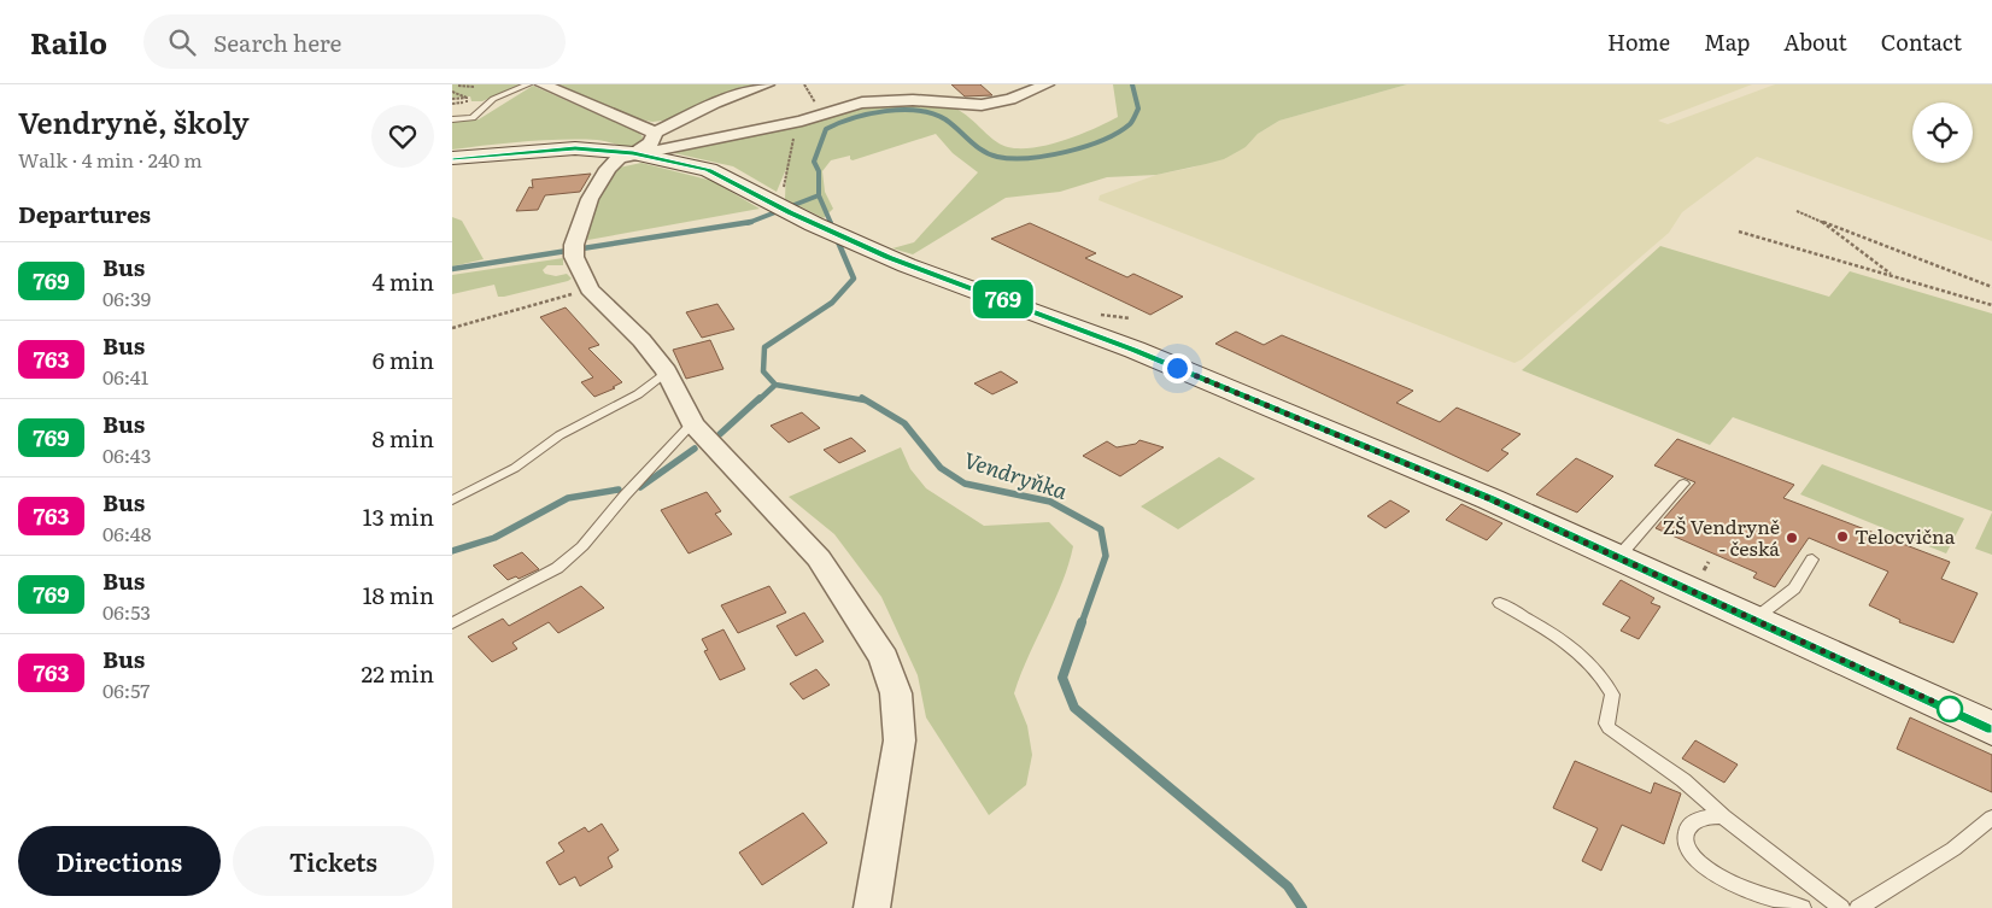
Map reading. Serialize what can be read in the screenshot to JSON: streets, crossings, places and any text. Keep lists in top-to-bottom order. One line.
{"water":["Vendryňka"],"places":["Telocvična","ZŠ Vendryně - česká"],"lines":["bus line 769"],"page":{"header":"Railo","search":"Search here","nav":["Home","Map","About","Contact"],"heading":[["Vendryně, školy","Walk · 4 min · 240 m"],"Departures"],"on_map":"769","list":[{"mark":"769","name":"Bus","note":"06:39","value":"4 min"},{"mark":"763","name":"Bus","note":"06:41","value":"6 min"},{"mark":"769","name":"Bus","note":"06:43","value":"8 min"},{"mark":"763","name":"Bus","note":"06:48","value":"13 min"},{"mark":"769","name":"Bus","note":"06:53","value":"18 min"},{"mark":"763","name":"Bus","note":"06:57","value":"22 min"}],"buttons":["Directions","Tickets"]}}
